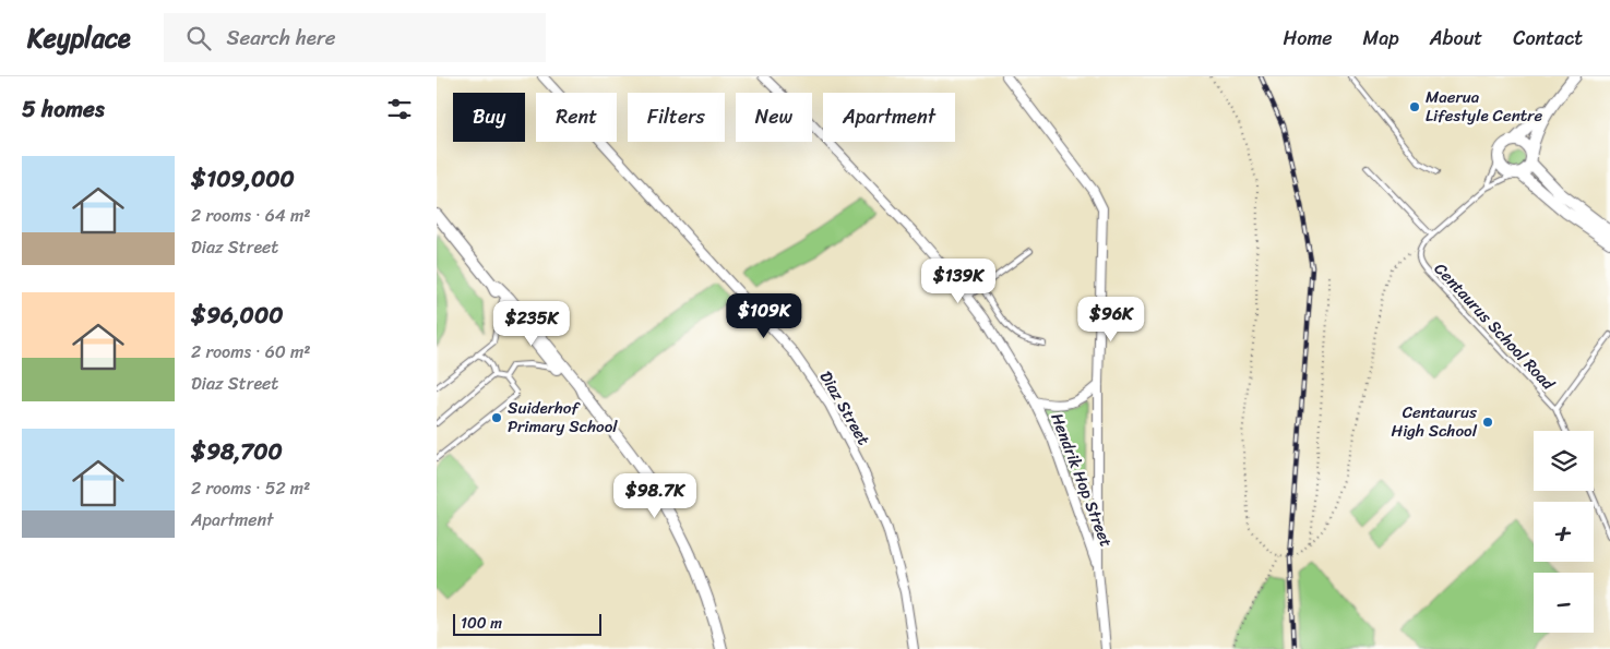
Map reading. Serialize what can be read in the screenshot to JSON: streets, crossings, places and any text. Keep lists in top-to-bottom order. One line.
{"streets":{"street":["Diaz Street","Hendrik Hop Street"],"lane":["Centaurus School Road"]},"places":["Maerua Lifestyle Centre","Suiderhof Primary School","Centaurus High School"],"scale_bar":"100 m","page":{"header":"Keyplace","search":"Search here","nav":["Home","Map","About","Contact"],"heading":"5 homes","chip":["Buy","Rent","Filters","New","Apartment"],"list":[{"name":"$109,000","note":"2 rooms · 64 m² · Diaz Street"},{"name":"$96,000","note":"2 rooms · 60 m² · Diaz Street"},{"name":"$98,700","note":"2 rooms · 52 m² · Apartment"}],"price":["$139K","$109K","$96K","$235K","$98.7K"],"map_buttons":["+","−"],"scale":"100 m"}}
